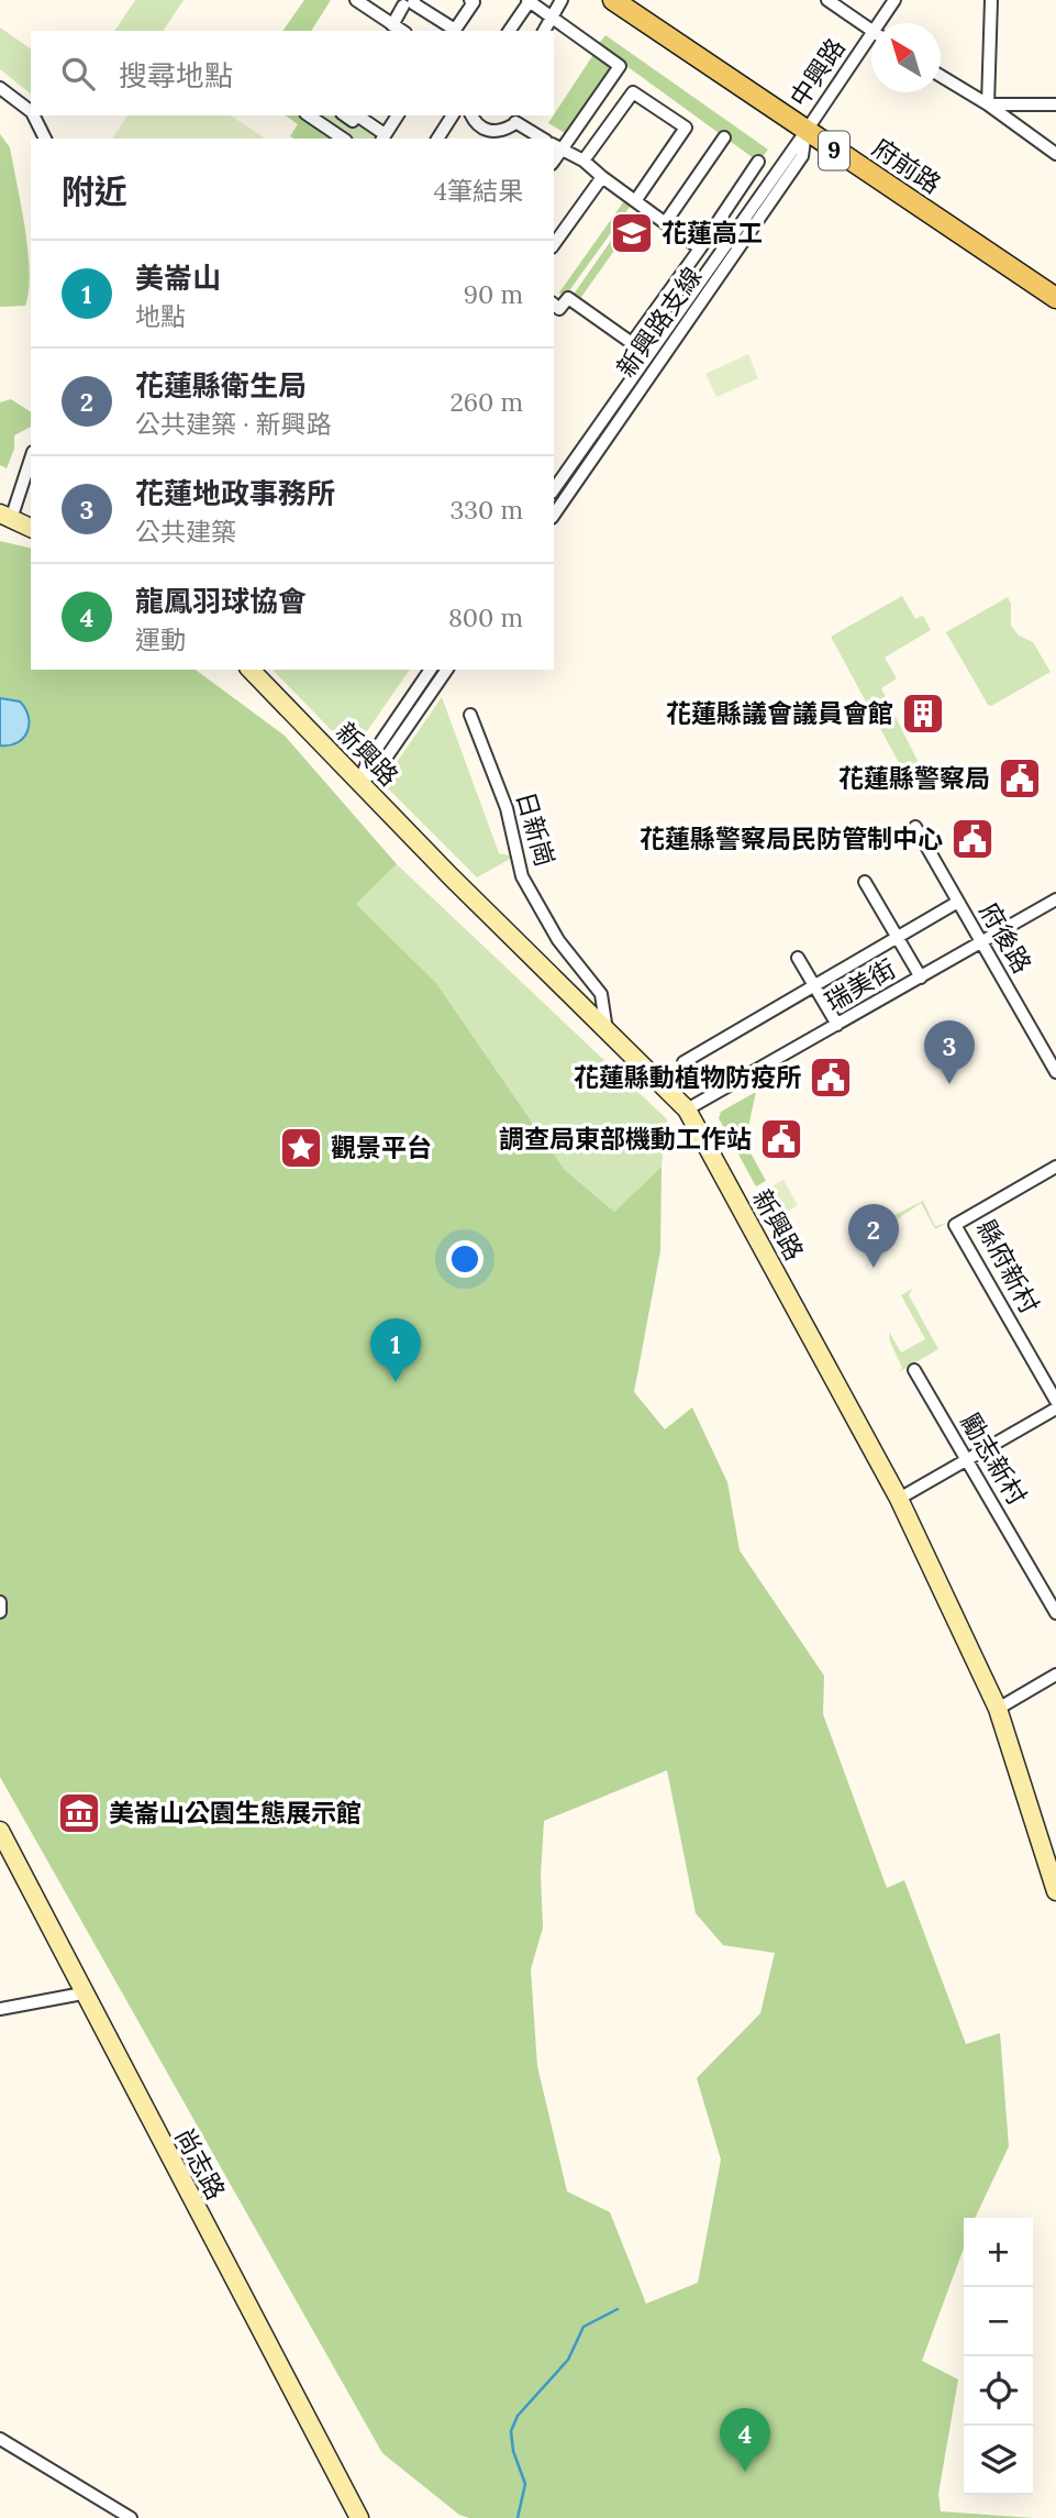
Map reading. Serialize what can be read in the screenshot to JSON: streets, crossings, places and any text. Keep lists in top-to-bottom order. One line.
{"streets":{"main road":["9","府前路"],"street":["中興路","新興路支線","新興路","日新崗","府後路","瑞美街","縣府新村","勵志新村","尚志路"]},"crossings":[["中興路","府前路"],["中興路","新興路支線"],["府前路","新興路支線"],["新興路","日新崗"],["新興路","瑞美街"],["府後路","瑞美街"]],"places":{"school or university":["花蓮高工"],"building":["花蓮縣議會議員會館"],"public building":["花蓮縣警察局","花蓮縣警察局民防管制中心","花蓮縣動植物防疫所","調查局東部機動工作站"],"place":["觀景平台"],"museum":["美崙山公園生態展示館"]},"north":"top left","page":{"search":"搜尋地點","heading":["附近","4筆結果"],"list":[{"mark":"1","name":"美崙山","note":"地點","value":"90 m"},{"mark":"2","name":"花蓮縣衛生局","note":"公共建築 · 新興路","value":"260 m"},{"mark":"3","name":"花蓮地政事務所","note":"公共建築","value":"330 m"},{"mark":"4","name":"龍鳳羽球協會","note":"運動","value":"800 m"}],"pins":["3","2","1","4"],"map_buttons":["+","−"]}}
